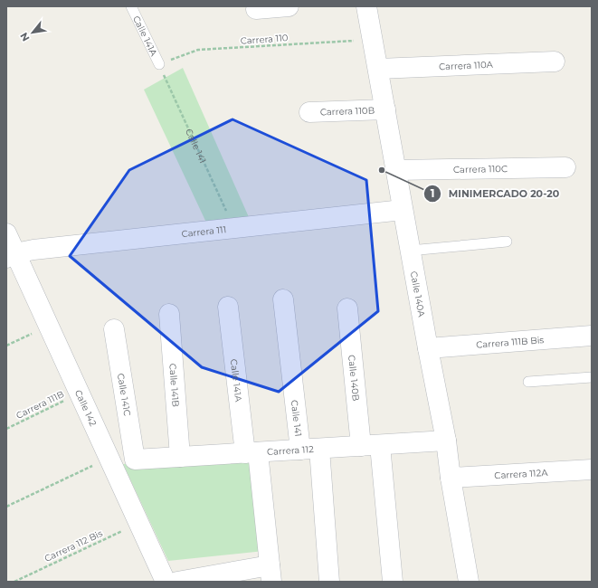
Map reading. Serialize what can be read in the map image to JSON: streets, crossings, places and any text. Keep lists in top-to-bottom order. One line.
{"streets":{"street":["Calle 141A","Carrera 110A","Carrera 110B","Calle 141","Carrera 110C","Carrera 111","Calle 140A","Carrera 111B Bis","Calle 140B","Calle 141B","Calle 141C","Calle 142","Carrera 112","Carrera 112A"],"path":["Carrera 110","Carrera 111B","Carrera 112 Bis"]},"crossings":[["Calle 141A","Carrera 110"],["Calle 141A","Calle 141"],["Calle 141A","Carrera 112"],["Carrera 110","Calle 141"],["Carrera 110","Calle 140A"],["Carrera 110A","Calle 140A"],["Carrera 110B","Calle 140A"],["Calle 141","Carrera 111"],["Calle 141","Carrera 112"],["Carrera 110C","Calle 140A"],["Carrera 111","Calle 140A"],["Carrera 111","Calle 142"],["Calle 140A","Carrera 111B Bis"],["Calle 140A","Carrera 112"],["Calle 140A","Carrera 112A"],["Calle 140B","Carrera 112"],["Calle 141B","Carrera 112"],["Calle 141C","Carrera 112"],["Carrera 111B","Calle 142"],["Calle 142","Carrera 112 Bis"]],"places":["MINIMERCADO 20-20"],"north":"bottom left"}
